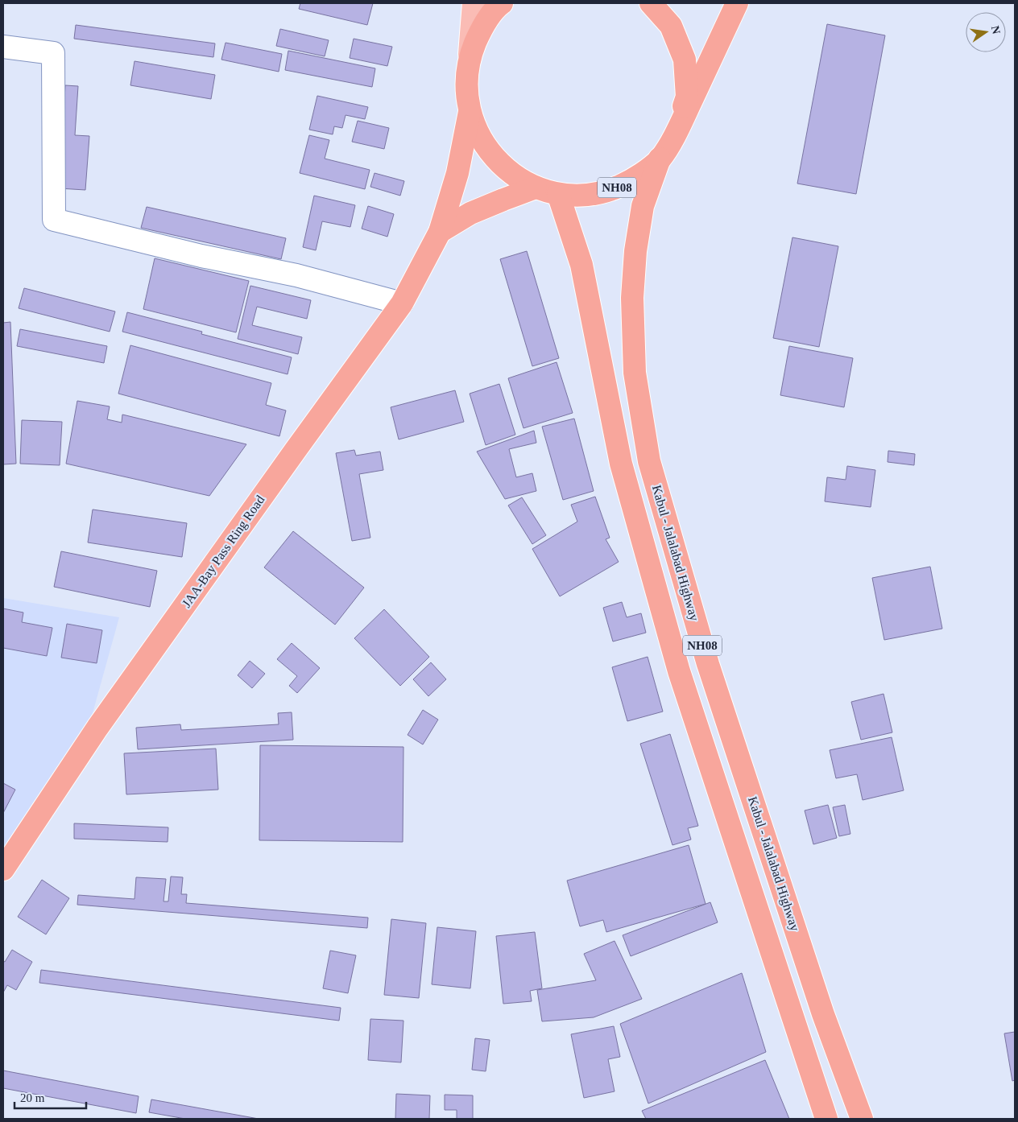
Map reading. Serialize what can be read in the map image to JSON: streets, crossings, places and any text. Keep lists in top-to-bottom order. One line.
{"streets":{"highway":["NH08","JAA-Bay Pass Ring Road","Kabul - Jalalabad Highway"]},"crossings":[["NH08","Kabul - Jalalabad Highway"],["JAA-Bay Pass Ring Road","Kabul - Jalalabad Highway"]],"scale_bar":"20 m","north":"right"}
